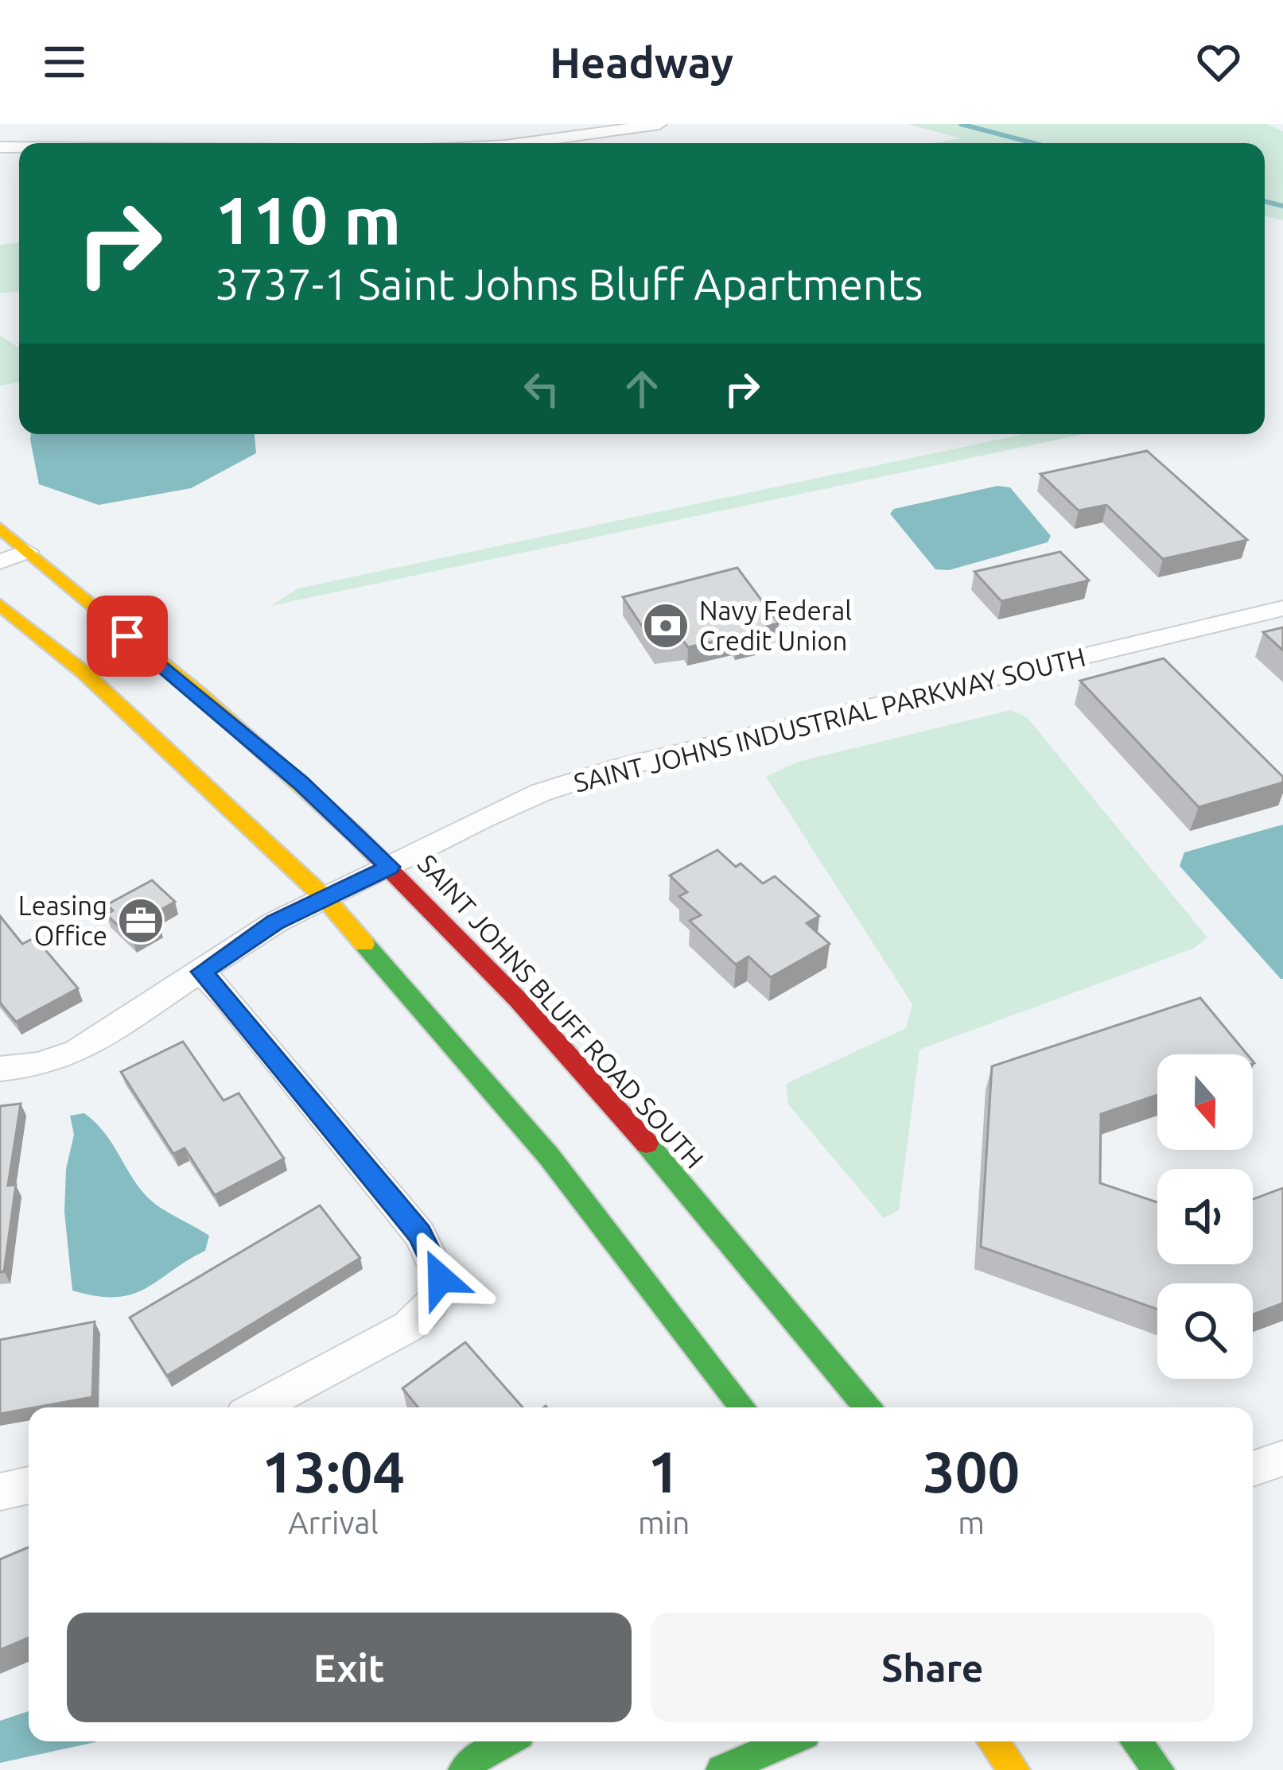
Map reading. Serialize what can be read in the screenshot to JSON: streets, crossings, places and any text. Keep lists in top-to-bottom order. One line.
{"streets":{"main road":["SAINT JOHNS BLUFF ROAD SOUTH"],"street":["SAINT JOHNS INDUSTRIAL PARKWAY SOUTH"]},"crossings":[["SAINT JOHNS INDUSTRIAL PARKWAY SOUTH","SAINT JOHNS BLUFF ROAD SOUTH"]],"places":{"bank":["Navy Federal Credit Union"],"office":["Leasing Office"]},"north":"bottom","page":{"header":"Headway","turn":["110 m","3737-1 Saint Johns Bluff Apartments"],"eta":["13:04","Arrival","1","min","300","m"],"buttons":["Exit","Share"]}}
